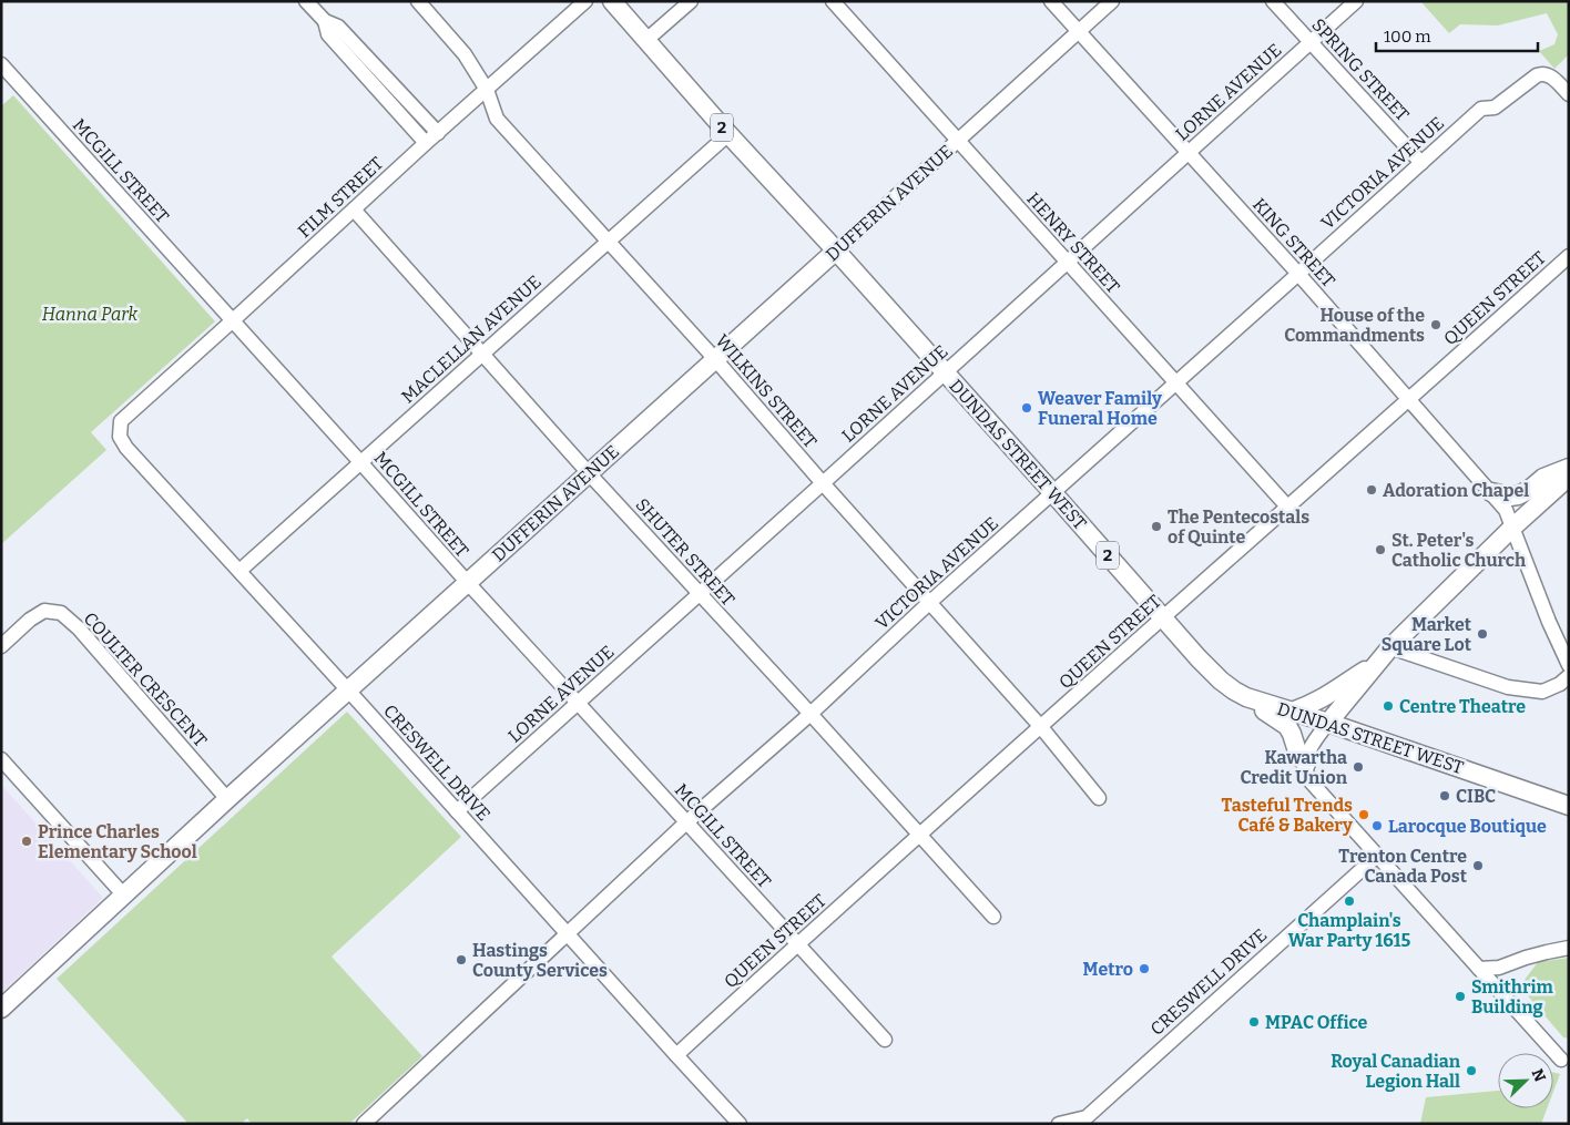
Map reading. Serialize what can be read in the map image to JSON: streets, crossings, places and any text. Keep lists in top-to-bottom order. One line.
{"streets":{"main road":["2","DUFFERIN AVENUE","DUNDAS STREET WEST"],"street":["SPRING STREET","LORNE AVENUE","MCGILL STREET","VICTORIA AVENUE","FILM STREET","HENRY STREET","KING STREET","QUEEN STREET","MACLELLAN AVENUE","WILKINS STREET","SHUTER STREET","COULTER CRESCENT","CRESWELL DRIVE"]},"crossings":[["SPRING STREET","LORNE AVENUE"],["SPRING STREET","VICTORIA AVENUE"],["LORNE AVENUE","MCGILL STREET"],["LORNE AVENUE","HENRY STREET"],["LORNE AVENUE","KING STREET"],["LORNE AVENUE","WILKINS STREET"],["LORNE AVENUE","DUNDAS STREET WEST"],["LORNE AVENUE","SHUTER STREET"],["LORNE AVENUE","CRESWELL DRIVE"],["MCGILL STREET","VICTORIA AVENUE"],["MCGILL STREET","FILM STREET"],["MCGILL STREET","DUFFERIN AVENUE"],["MCGILL STREET","QUEEN STREET"],["MCGILL STREET","MACLELLAN AVENUE"],["VICTORIA AVENUE","HENRY STREET"],["VICTORIA AVENUE","KING STREET"],["VICTORIA AVENUE","WILKINS STREET"],["VICTORIA AVENUE","DUNDAS STREET WEST"],["VICTORIA AVENUE","SHUTER STREET"],["VICTORIA AVENUE","CRESWELL DRIVE"],["FILM STREET","WILKINS STREET"],["FILM STREET","SHUTER STREET"],["FILM STREET","CRESWELL DRIVE"],["DUFFERIN AVENUE","HENRY STREET"],["DUFFERIN AVENUE","KING STREET"],["DUFFERIN AVENUE","WILKINS STREET"],["DUFFERIN AVENUE","DUNDAS STREET WEST"],["DUFFERIN AVENUE","SHUTER STREET"],["DUFFERIN AVENUE","COULTER CRESCENT"],["DUFFERIN AVENUE","CRESWELL DRIVE"],["HENRY STREET","QUEEN STREET"],["KING STREET","QUEEN STREET"],["QUEEN STREET","WILKINS STREET"],["QUEEN STREET","DUNDAS STREET WEST"],["QUEEN STREET","SHUTER STREET"],["QUEEN STREET","CRESWELL DRIVE"],["MACLELLAN AVENUE","WILKINS STREET"],["MACLELLAN AVENUE","DUNDAS STREET WEST"],["MACLELLAN AVENUE","SHUTER STREET"],["MACLELLAN AVENUE","CRESWELL DRIVE"]],"parks":["Hanna Park"],"places":["House of the Commandments","Weaver Family Funeral Home","Adoration Chapel","The Pentecostals of Quinte","St. Peter's Catholic Church","Market Square Lot","Centre Theatre","Kawartha Credit Union","CIBC","Tasteful Trends Café & Bakery","Larocque Boutique","Prince Charles Elementary School","Trenton Centre Canada Post","Champlain's War Party 1615","Hastings County Services","Metro","Smithrim Building","MPAC Office","Royal Canadian Legion Hall"],"scale_bar":"100 m","north":"top right"}
